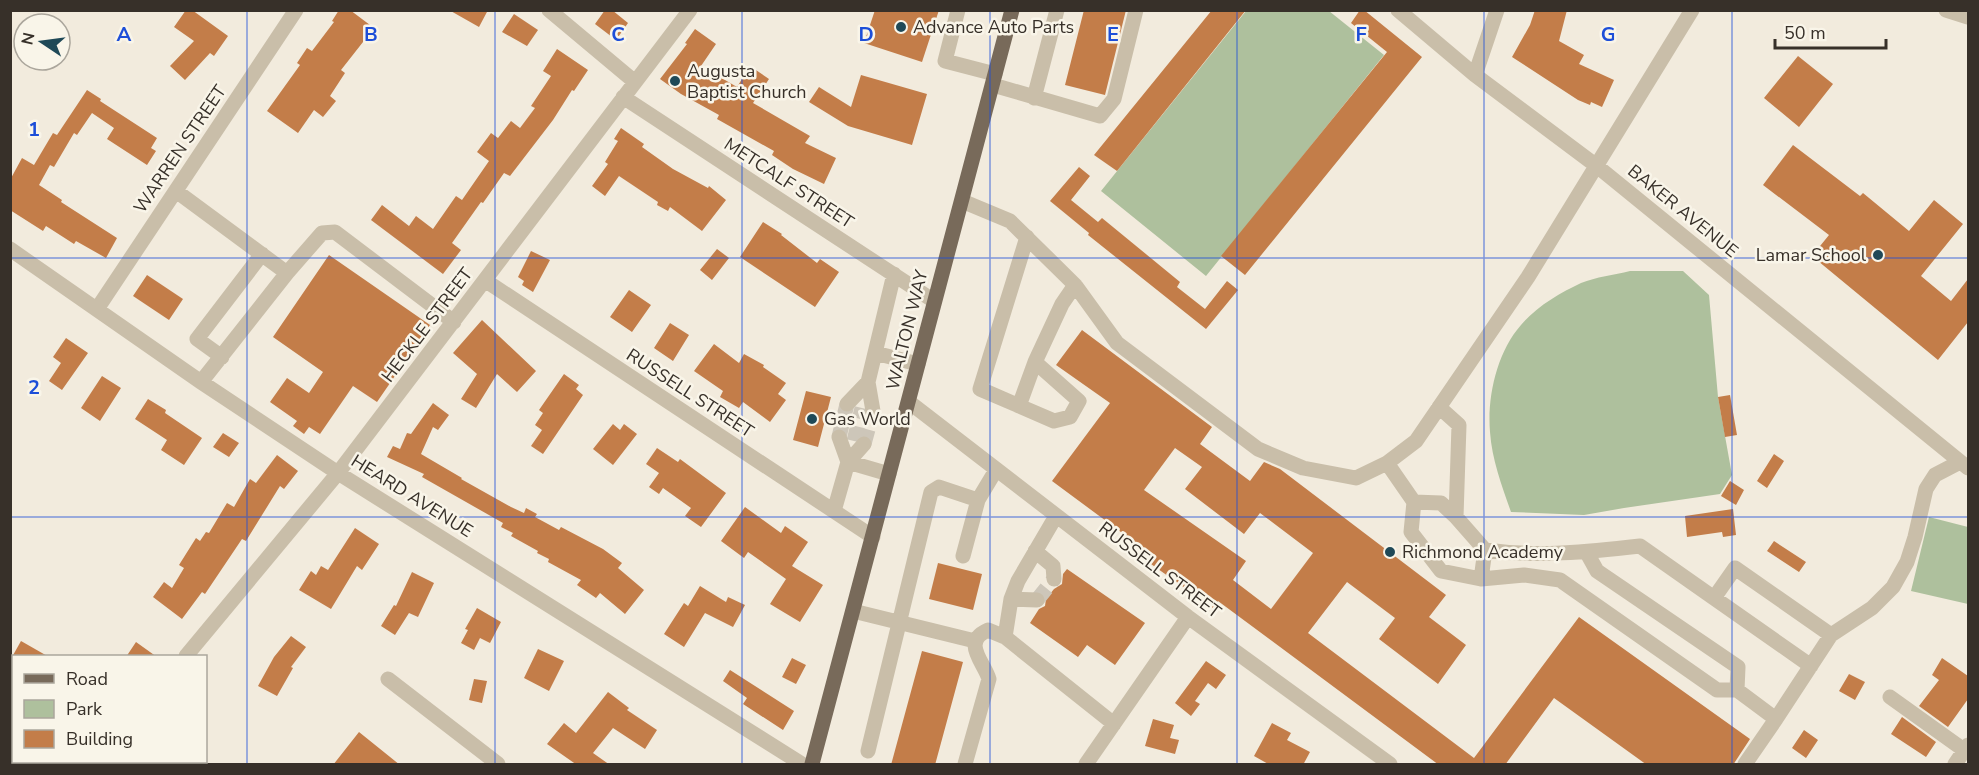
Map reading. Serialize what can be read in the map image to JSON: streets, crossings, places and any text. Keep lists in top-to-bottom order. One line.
{"streets":{"main road":["WALTON WAY"],"street":["WARREN STREET","METCALF STREET","BAKER AVENUE","HECKLE STREET","RUSSELL STREET","HEARD AVENUE"]},"crossings":[["WARREN STREET","HEARD AVENUE"],["METCALF STREET","HECKLE STREET"],["METCALF STREET","WALTON WAY"],["HECKLE STREET","RUSSELL STREET"],["HECKLE STREET","HEARD AVENUE"],["WALTON WAY","RUSSELL STREET"]],"places":["Advance Auto Parts","Augusta Baptist Church","Lamar School","Gas World","Richmond Academy"],"legend":["Road","Park","Building"],"scale_bar":"50 m","north":"left","grid":{"columns":["A","B","C","D","E","F","G"],"rows":["1","2"]}}
